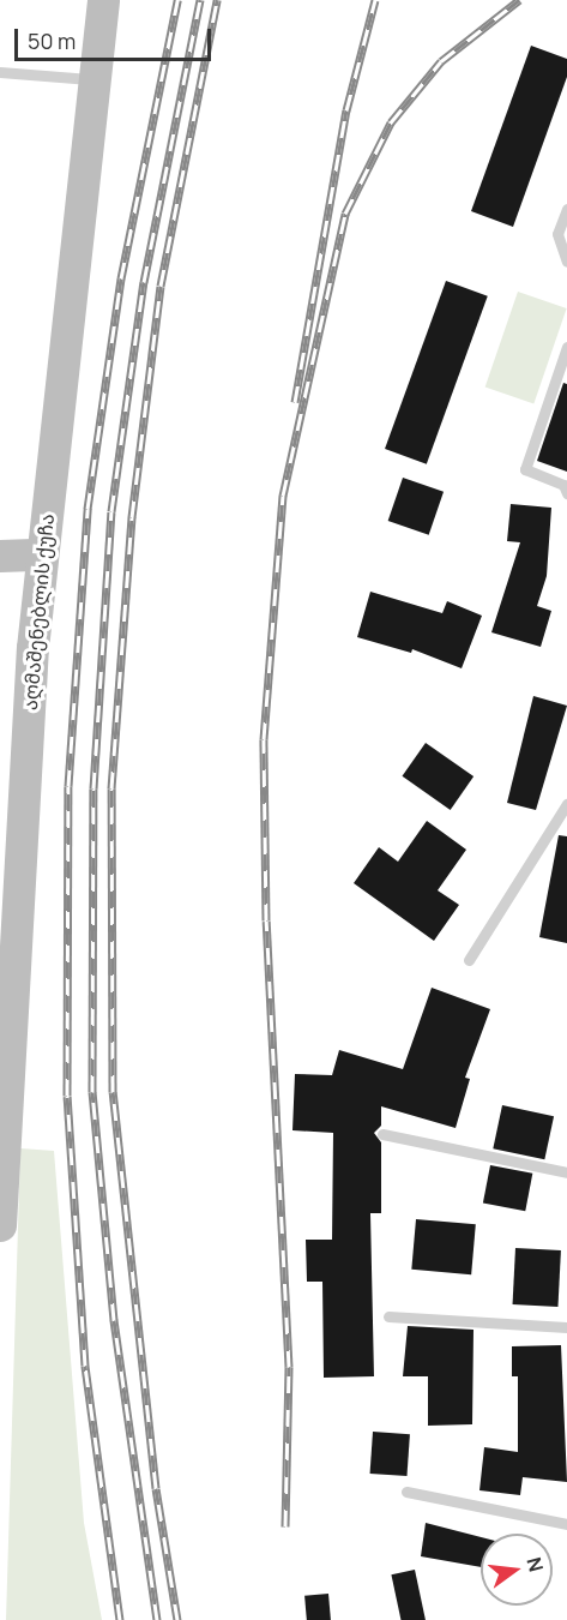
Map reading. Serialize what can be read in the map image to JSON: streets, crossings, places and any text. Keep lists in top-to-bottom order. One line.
{"streets":{"main road":["აღმაშენებლის ქუჩა"]},"scale_bar":"50 m","north":"right"}
